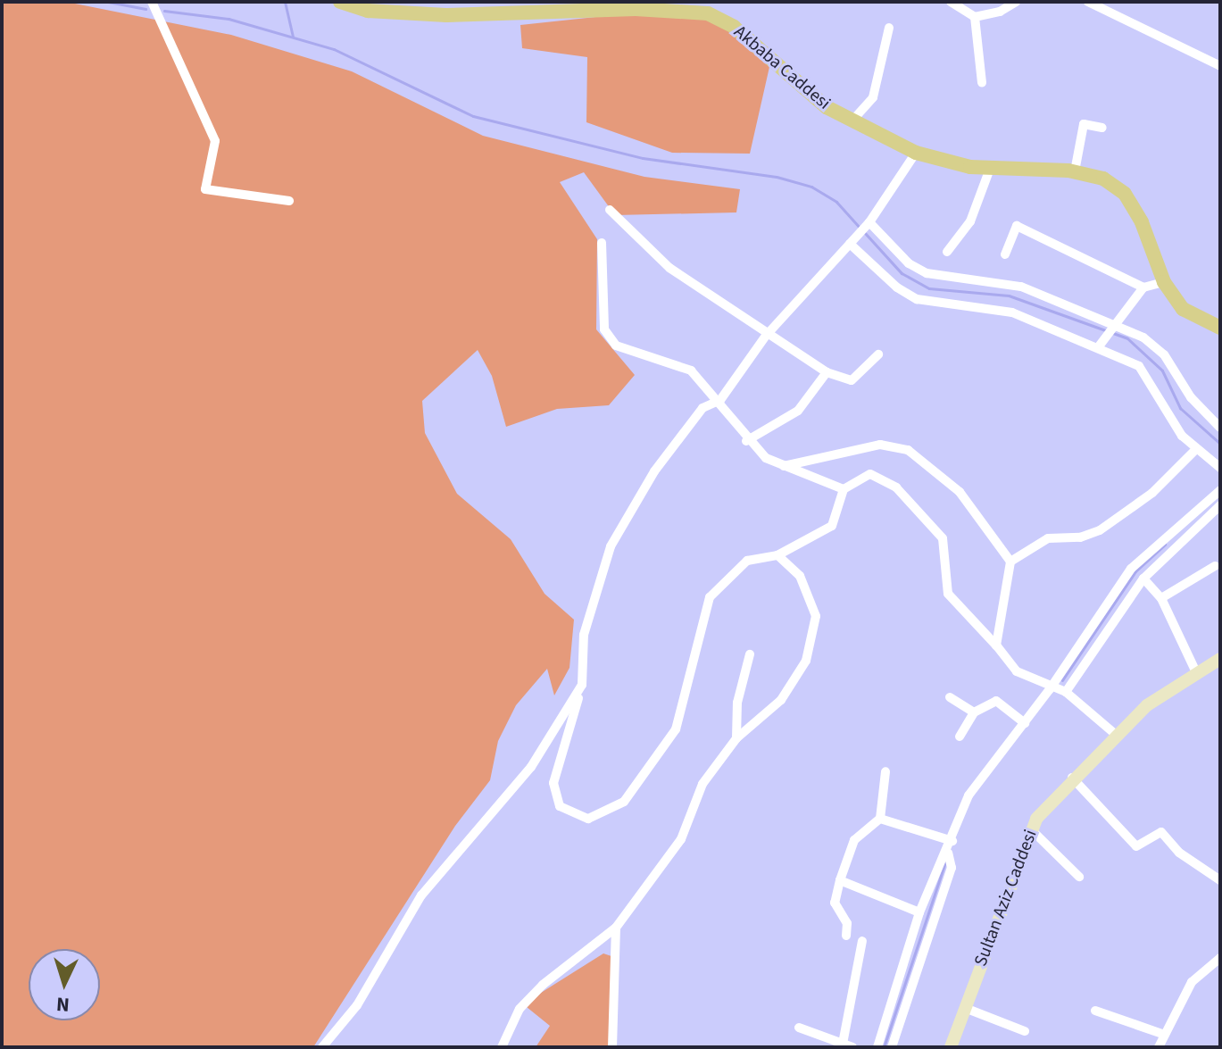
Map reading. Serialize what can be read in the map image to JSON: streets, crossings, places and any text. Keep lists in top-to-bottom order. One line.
{"streets":{"main road":["Akbaba Caddesi"],"street":["Sultan Aziz Caddesi"]},"north":"bottom"}
